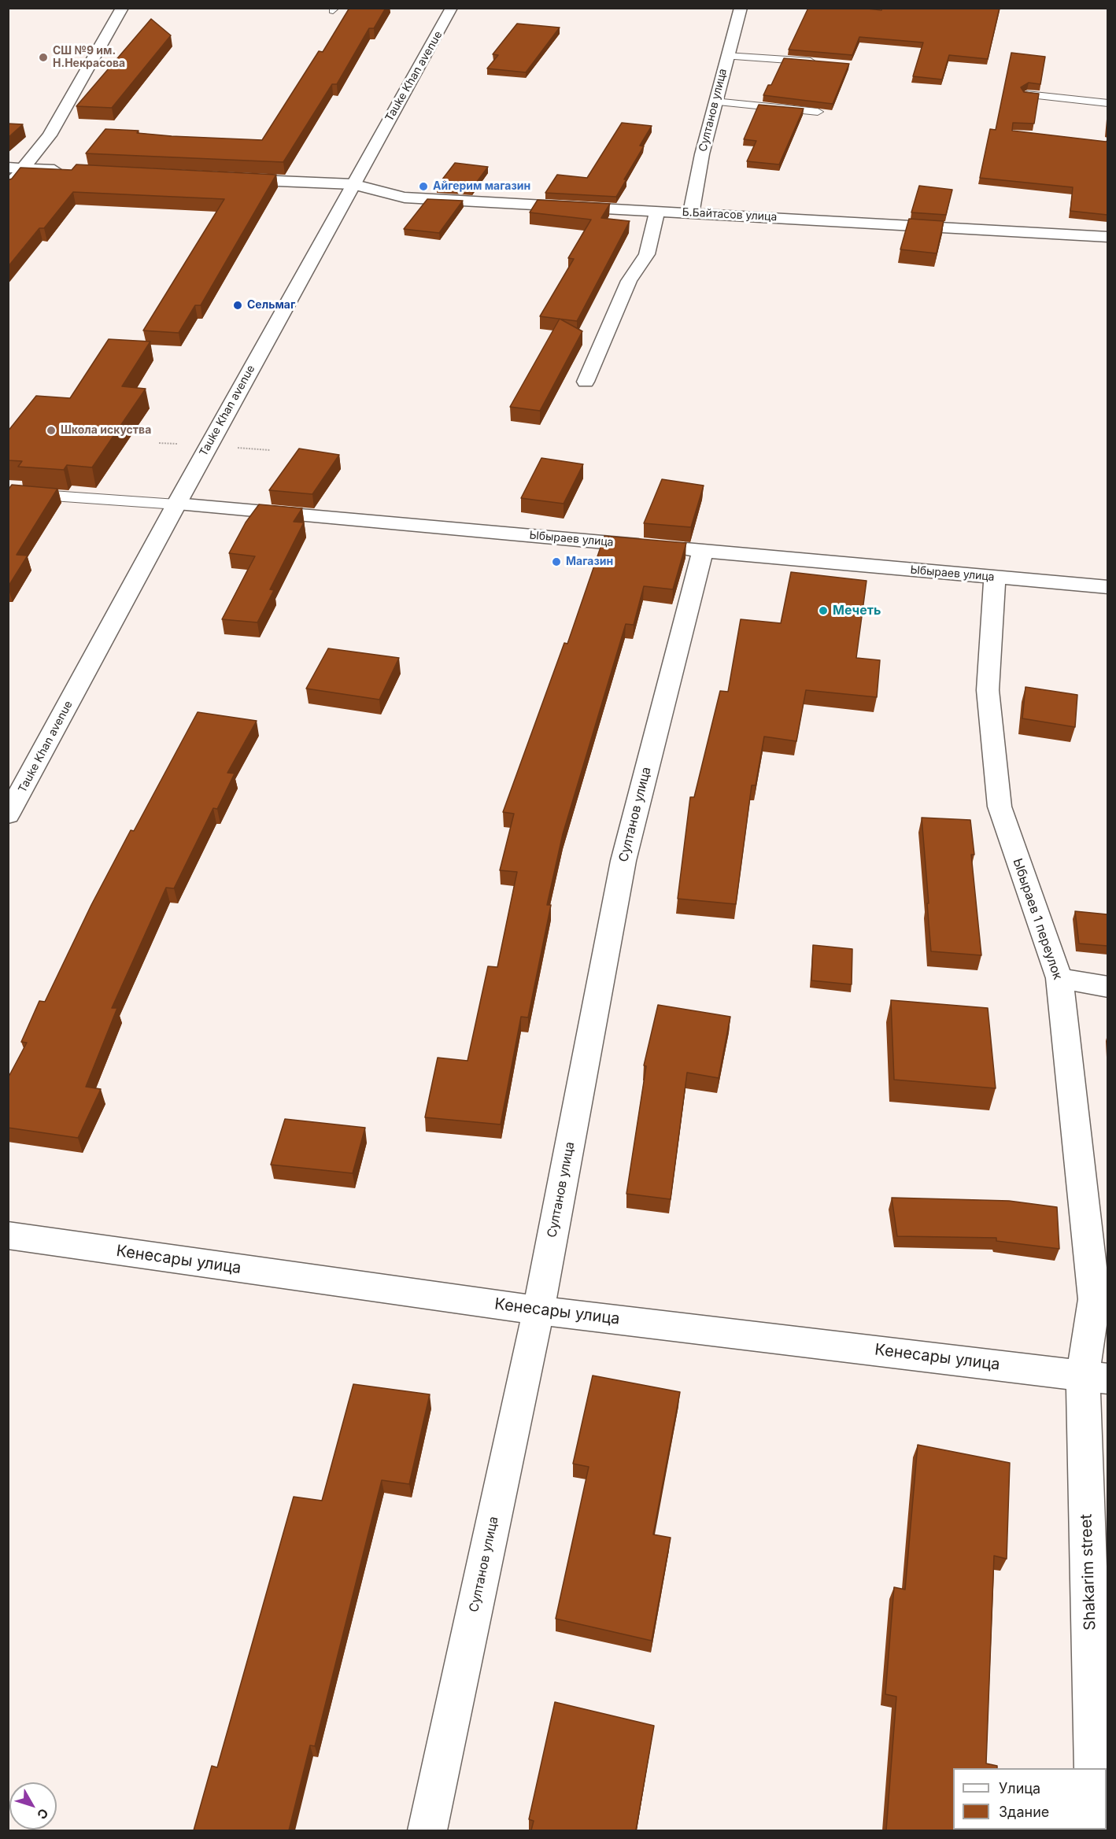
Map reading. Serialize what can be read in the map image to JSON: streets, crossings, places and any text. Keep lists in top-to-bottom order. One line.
{"streets":{"street":["Tauke Khan avenue","Султанов улица","Б.Байтасов улица","Ыбыраев улица","Ыбыраев 1 переулок","Кенесары улица","Shakarim street"]},"crossings":[["Tauke Khan avenue","Б.Байтасов улица"],["Tauke Khan avenue","Ыбыраев улица"],["Султанов улица","Б.Байтасов улица"],["Султанов улица","Ыбыраев улица"],["Султанов улица","Кенесары улица"],["Ыбыраев улица","Ыбыраев 1 переулок"],["Ыбыраев 1 переулок","Кенесары улица"],["Ыбыраев 1 переулок","Shakarim street"],["Кенесары улица","Shakarim street"]],"places":["СШ №9 им. Н.Некрасова","Айгерим магазин","Сельмаг","Школа искуства","Магазин","Мечеть"],"legend":["Улица","Здание"],"north":"bottom right"}
